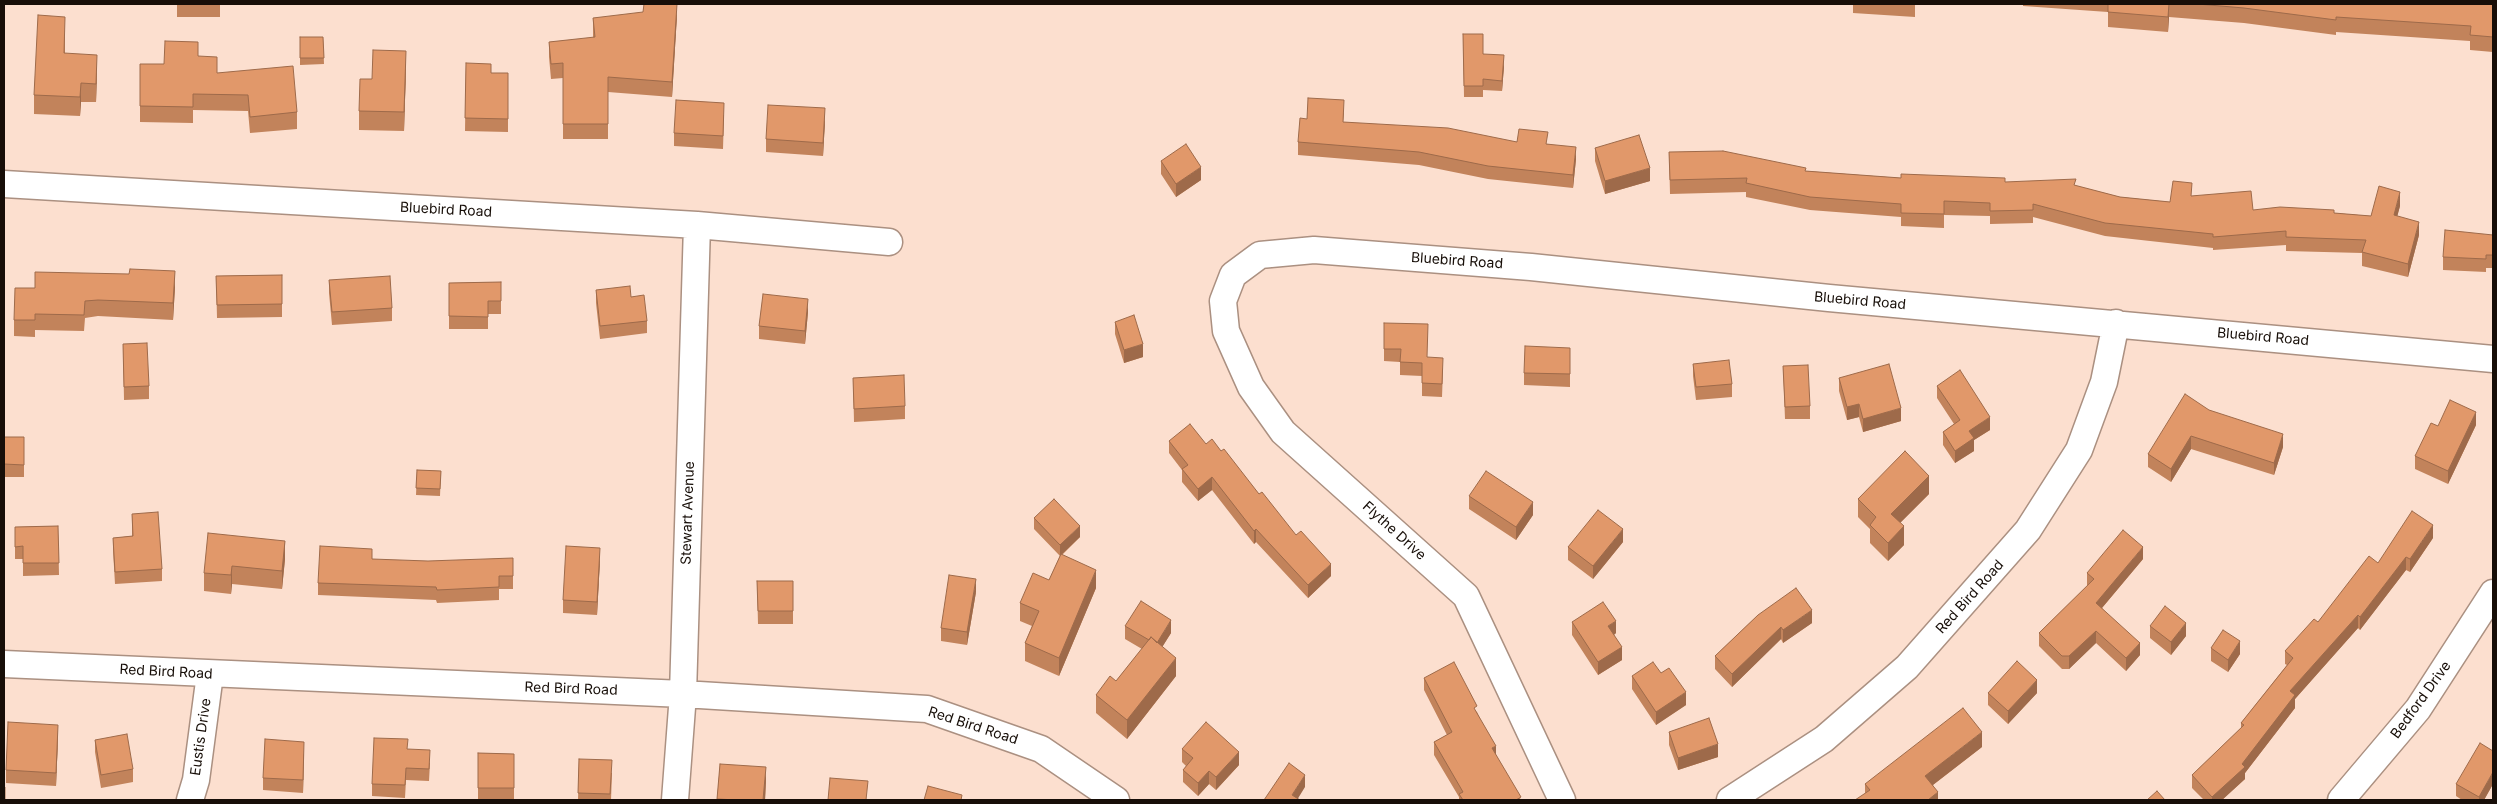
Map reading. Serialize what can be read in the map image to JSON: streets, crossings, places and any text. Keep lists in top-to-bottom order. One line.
{"streets":{"street":["Bluebird Road","Stewart Avenue","Flythe Drive","Red Bird Road","Bedford Drive","Eustis Drive"]},"crossings":[["Bluebird Road","Stewart Avenue"],["Bluebird Road","Flythe Drive"],["Bluebird Road","Red Bird Road"],["Stewart Avenue","Red Bird Road"],["Red Bird Road","Eustis Drive"]]}
